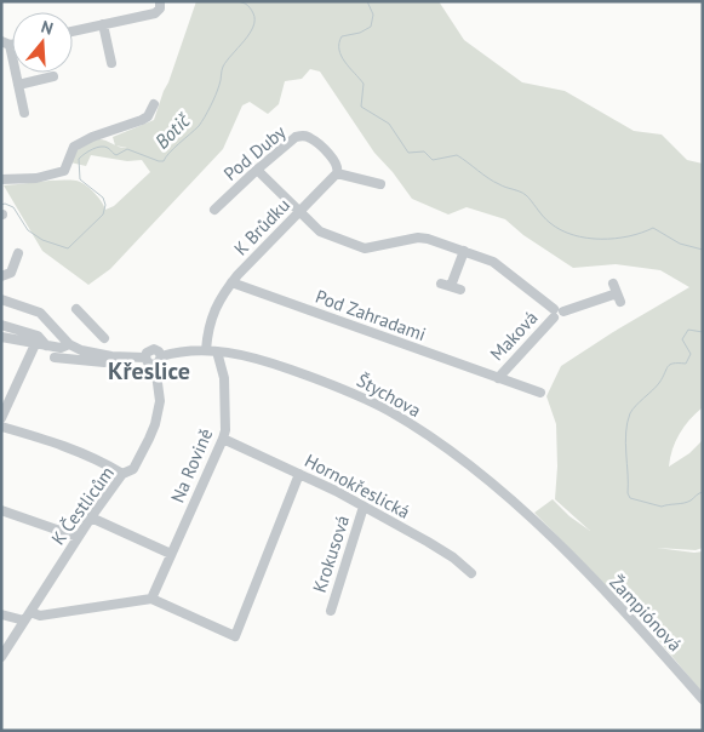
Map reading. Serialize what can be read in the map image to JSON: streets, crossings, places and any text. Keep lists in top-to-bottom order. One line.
{"streets":{"street":["Pod Duby","K Brůdku","Pod Zahradami","Maková","Štychova","Na Rovině","Hornokřeslická","K Čestlicům","Krokusová","Žampiónová"]},"crossings":[["Pod Duby","K Brůdku"],["K Brůdku","Pod Zahradami"],["K Brůdku","Štychova"],["Pod Zahradami","Maková"],["Štychova","Na Rovině"],["Štychova","K Čestlicům"],["Štychova","Žampiónová"],["Na Rovině","Hornokřeslická"],["Hornokřeslická","Krokusová"]],"districts":["Křeslice"],"water":["Botič"],"north":"top"}
